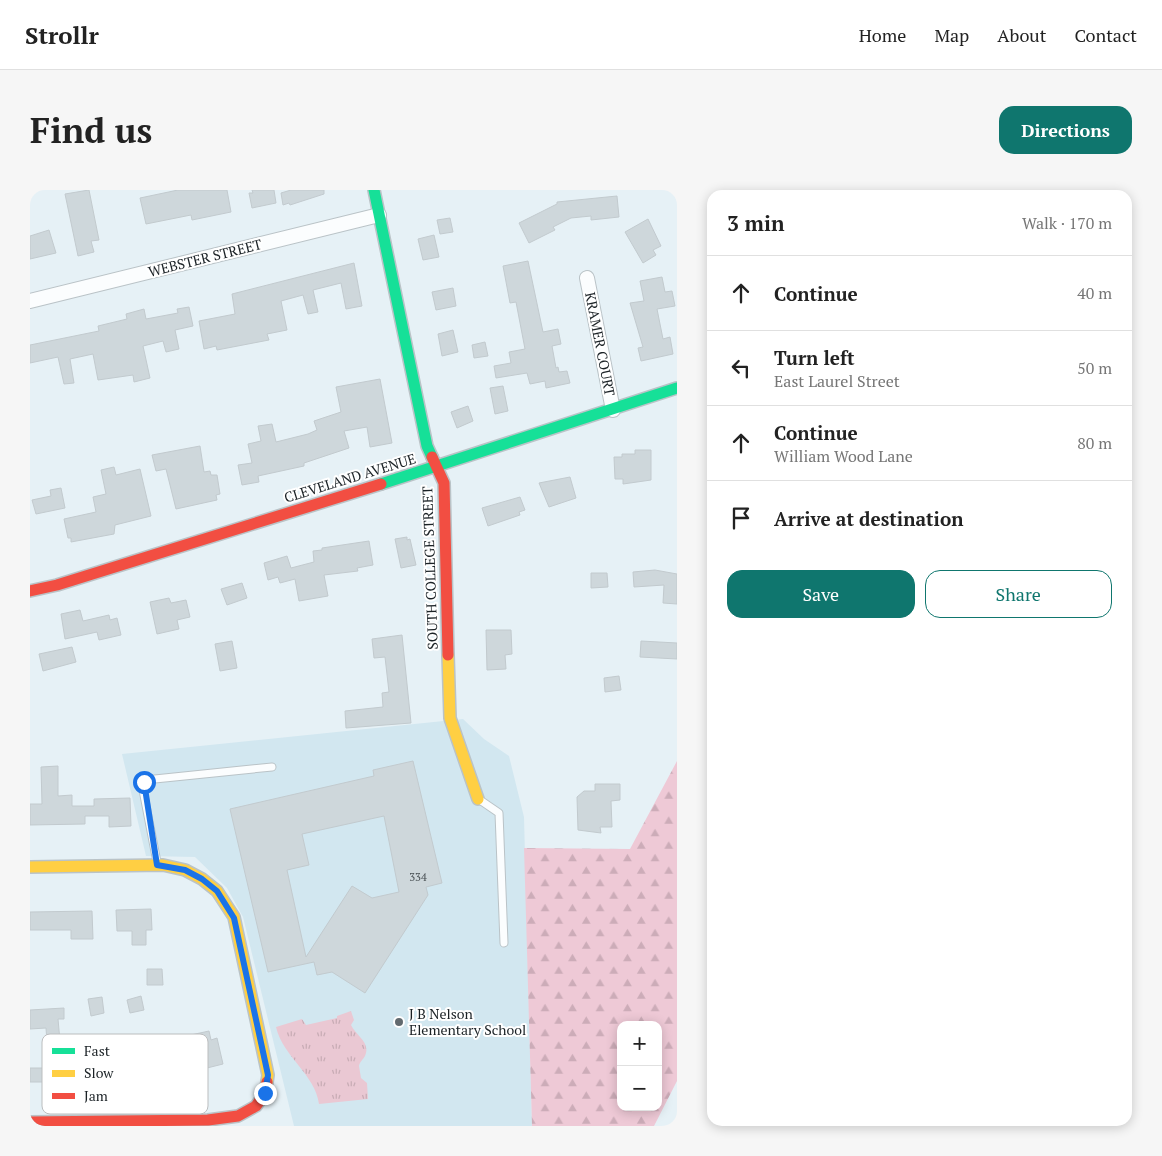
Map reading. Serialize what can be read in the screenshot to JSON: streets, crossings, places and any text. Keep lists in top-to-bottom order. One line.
{"streets":{"street":["WEBSTER STREET","KRAMER COURT","CLEVELAND AVENUE","SOUTH COLLEGE STREET"]},"crossings":[["WEBSTER STREET","SOUTH COLLEGE STREET"],["KRAMER COURT","CLEVELAND AVENUE"],["CLEVELAND AVENUE","SOUTH COLLEGE STREET"]],"places":["J B Nelson Elementary School"],"house_numbers":["334"],"legend":["Fast","Slow","Jam"],"page":{"header":"Strollr","nav":["Home","Map","About","Contact"],"buttons":["Directions",["Save","Share"]],"title":"Find us","heading":["3 min","Walk · 170 m"],"list":[["Continue","40 m"],["Turn left","East Laurel Street","50 m"],["Continue","William Wood Lane","80 m"],"Arrive at destination"],"map_buttons":["+","−"]}}
